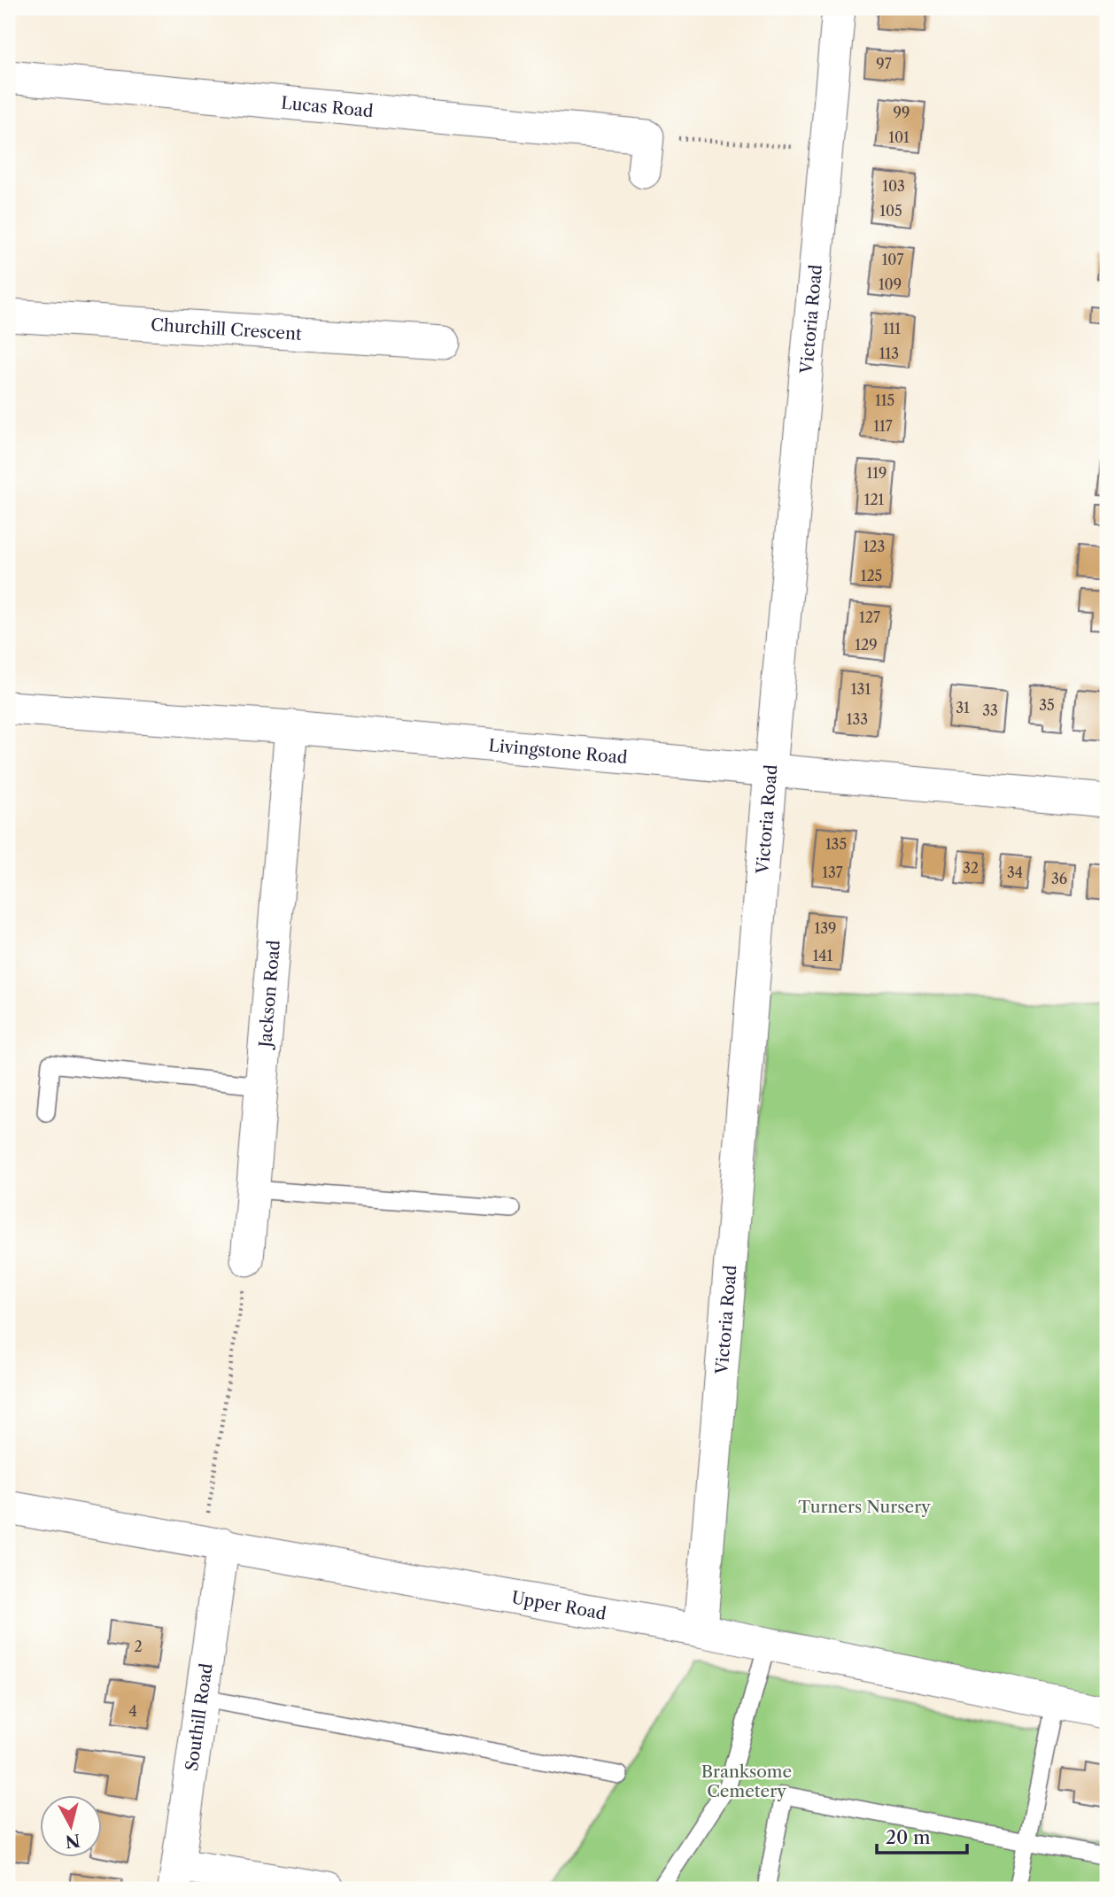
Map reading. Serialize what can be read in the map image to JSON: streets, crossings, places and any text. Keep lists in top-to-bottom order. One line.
{"streets":{"street":["Lucas Road","Victoria Road","Churchill Crescent","Livingstone Road","Jackson Road","Upper Road","Southill Road"]},"crossings":[["Victoria Road","Livingstone Road"],["Victoria Road","Upper Road"],["Livingstone Road","Jackson Road"],["Upper Road","Southill Road"]],"parks":["Turners Nursery","Branksome Cemetery"],"house_numbers":["97","99","101","103","105","107","109","111","113","115","117","119","121","123","125","127","129","131","35","31","33","133","135","32","137","34","36","139","141","2","4"],"scale_bar":"20 m","north":"bottom"}
